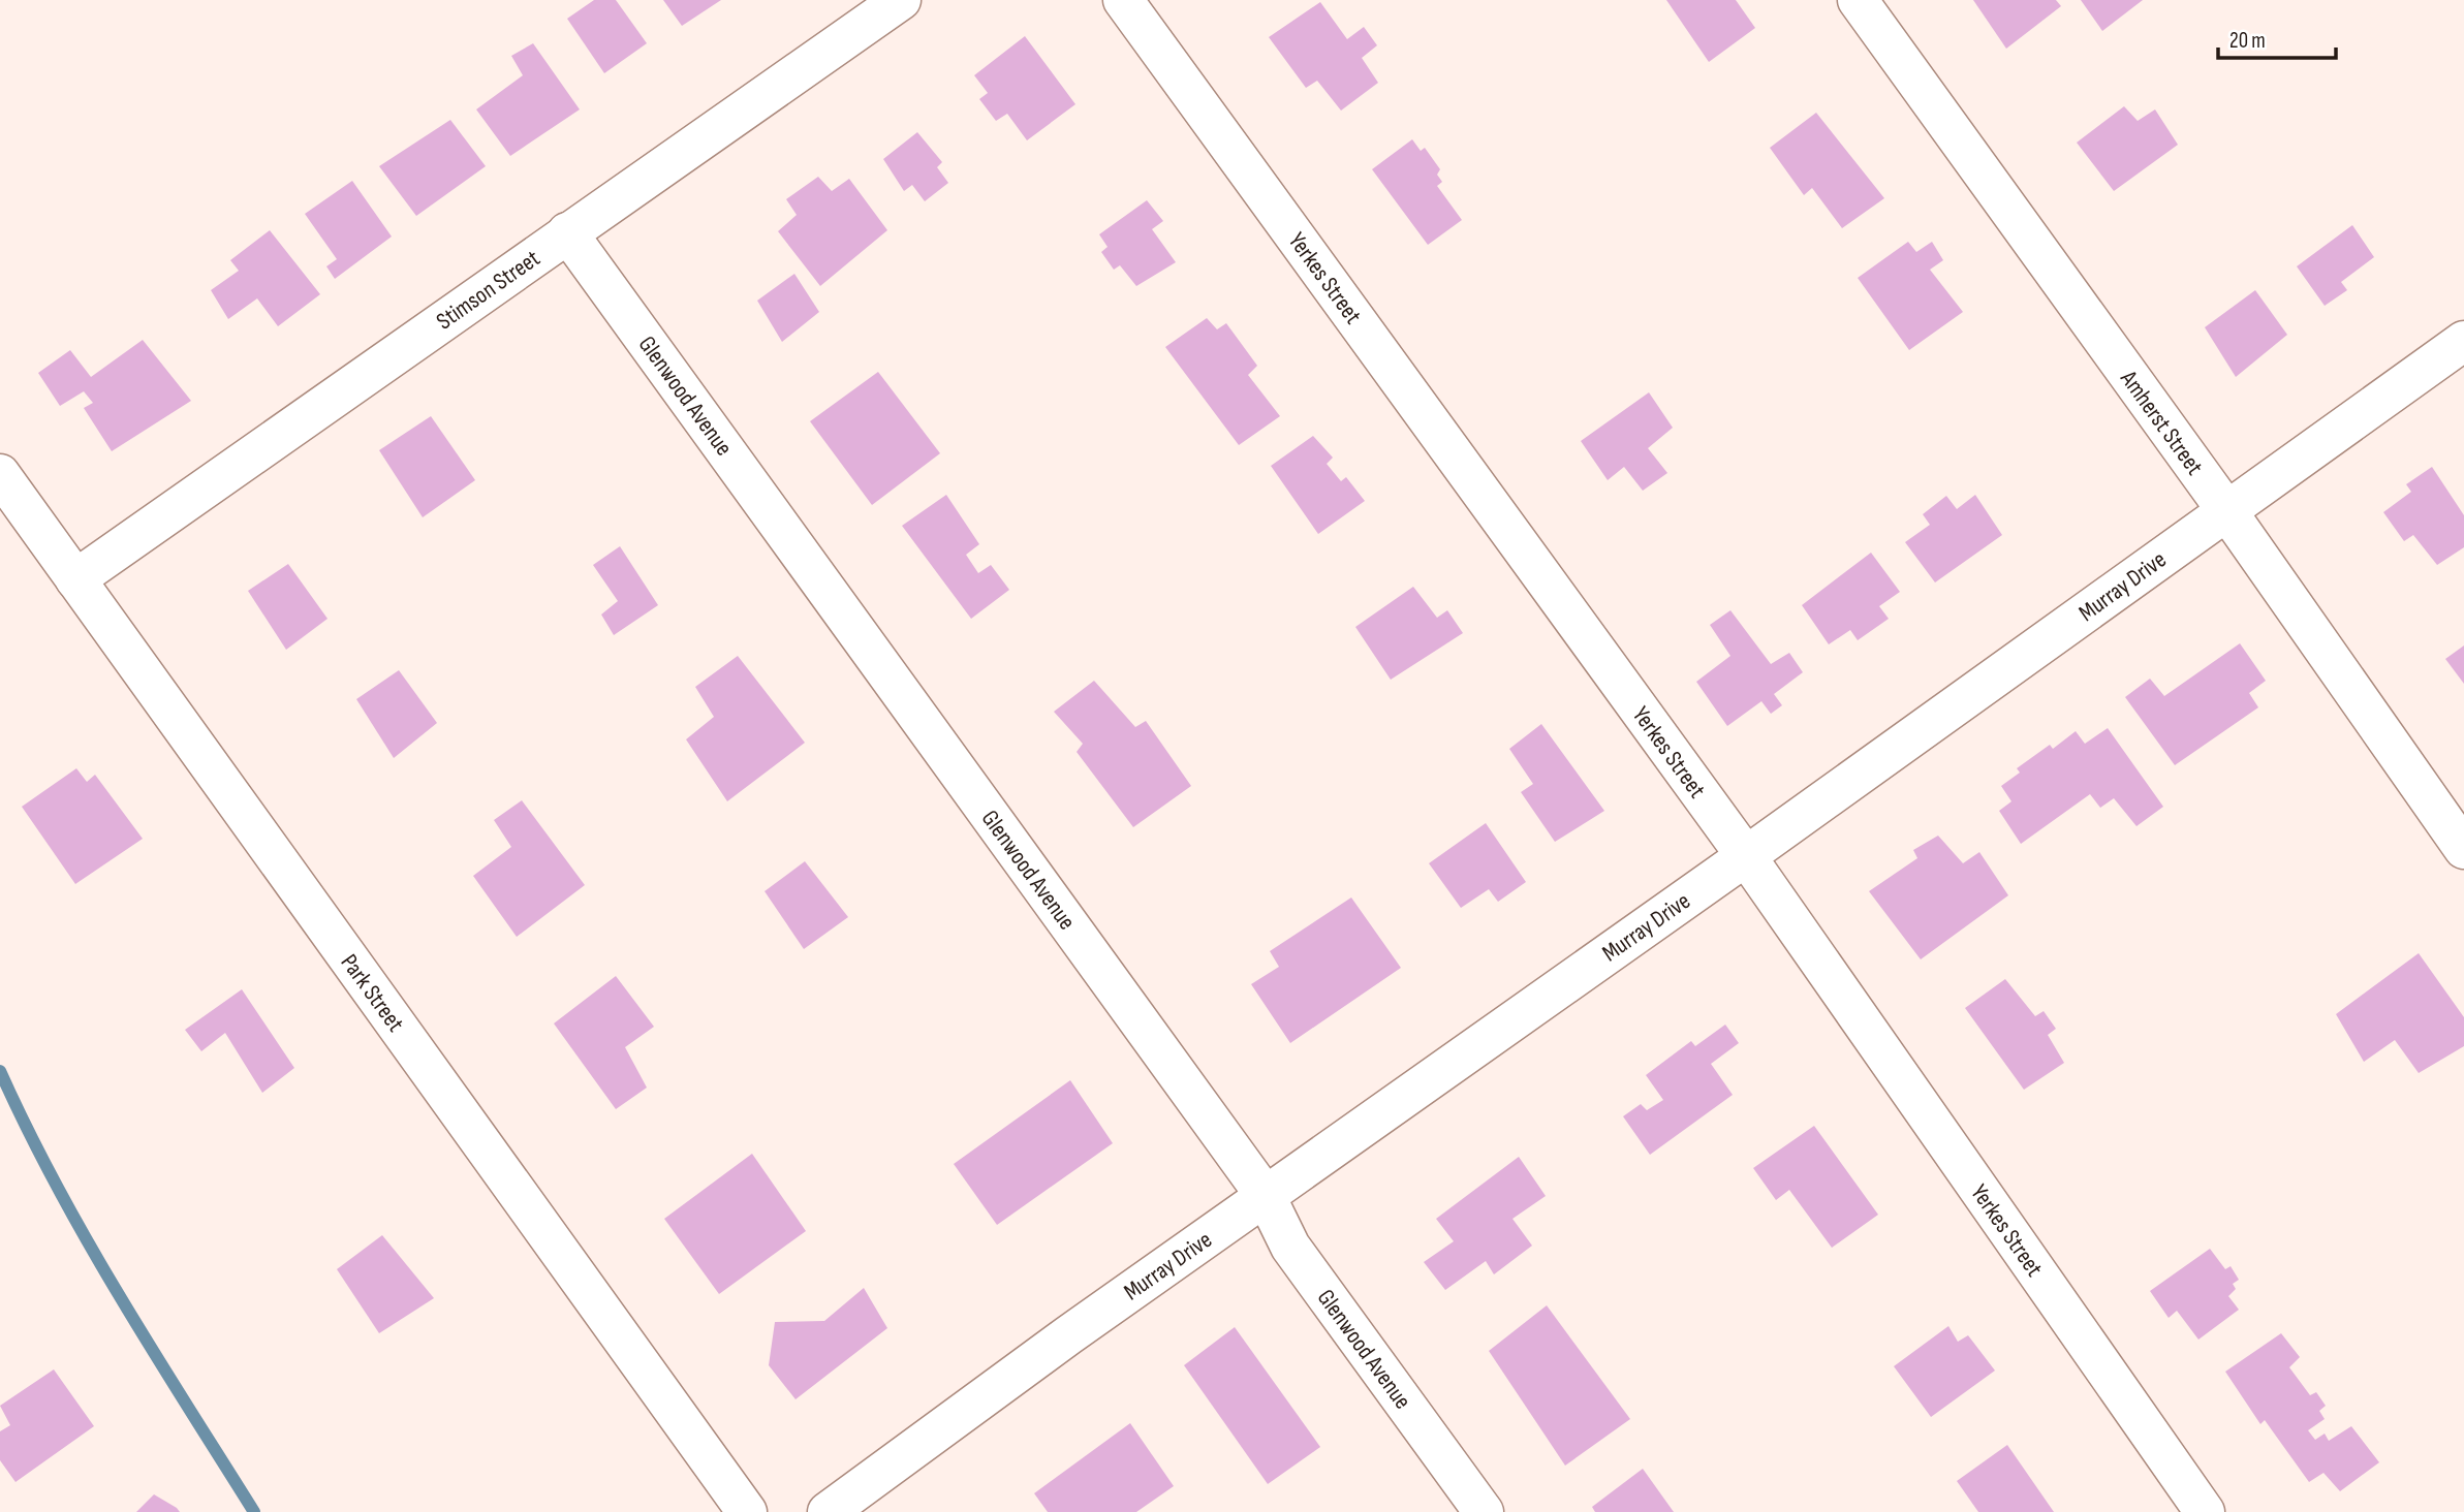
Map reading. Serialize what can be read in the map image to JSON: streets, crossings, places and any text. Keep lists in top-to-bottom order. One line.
{"streets":{"street":["Yerkes Street","Stimson Street","Glenwood Avenue","Amherst Street","Murray Drive","Park Street"]},"crossings":[["Yerkes Street","Murray Drive"],["Stimson Street","Glenwood Avenue"],["Stimson Street","Park Street"],["Glenwood Avenue","Murray Drive"],["Amherst Street","Murray Drive"]],"scale_bar":"20 m"}
